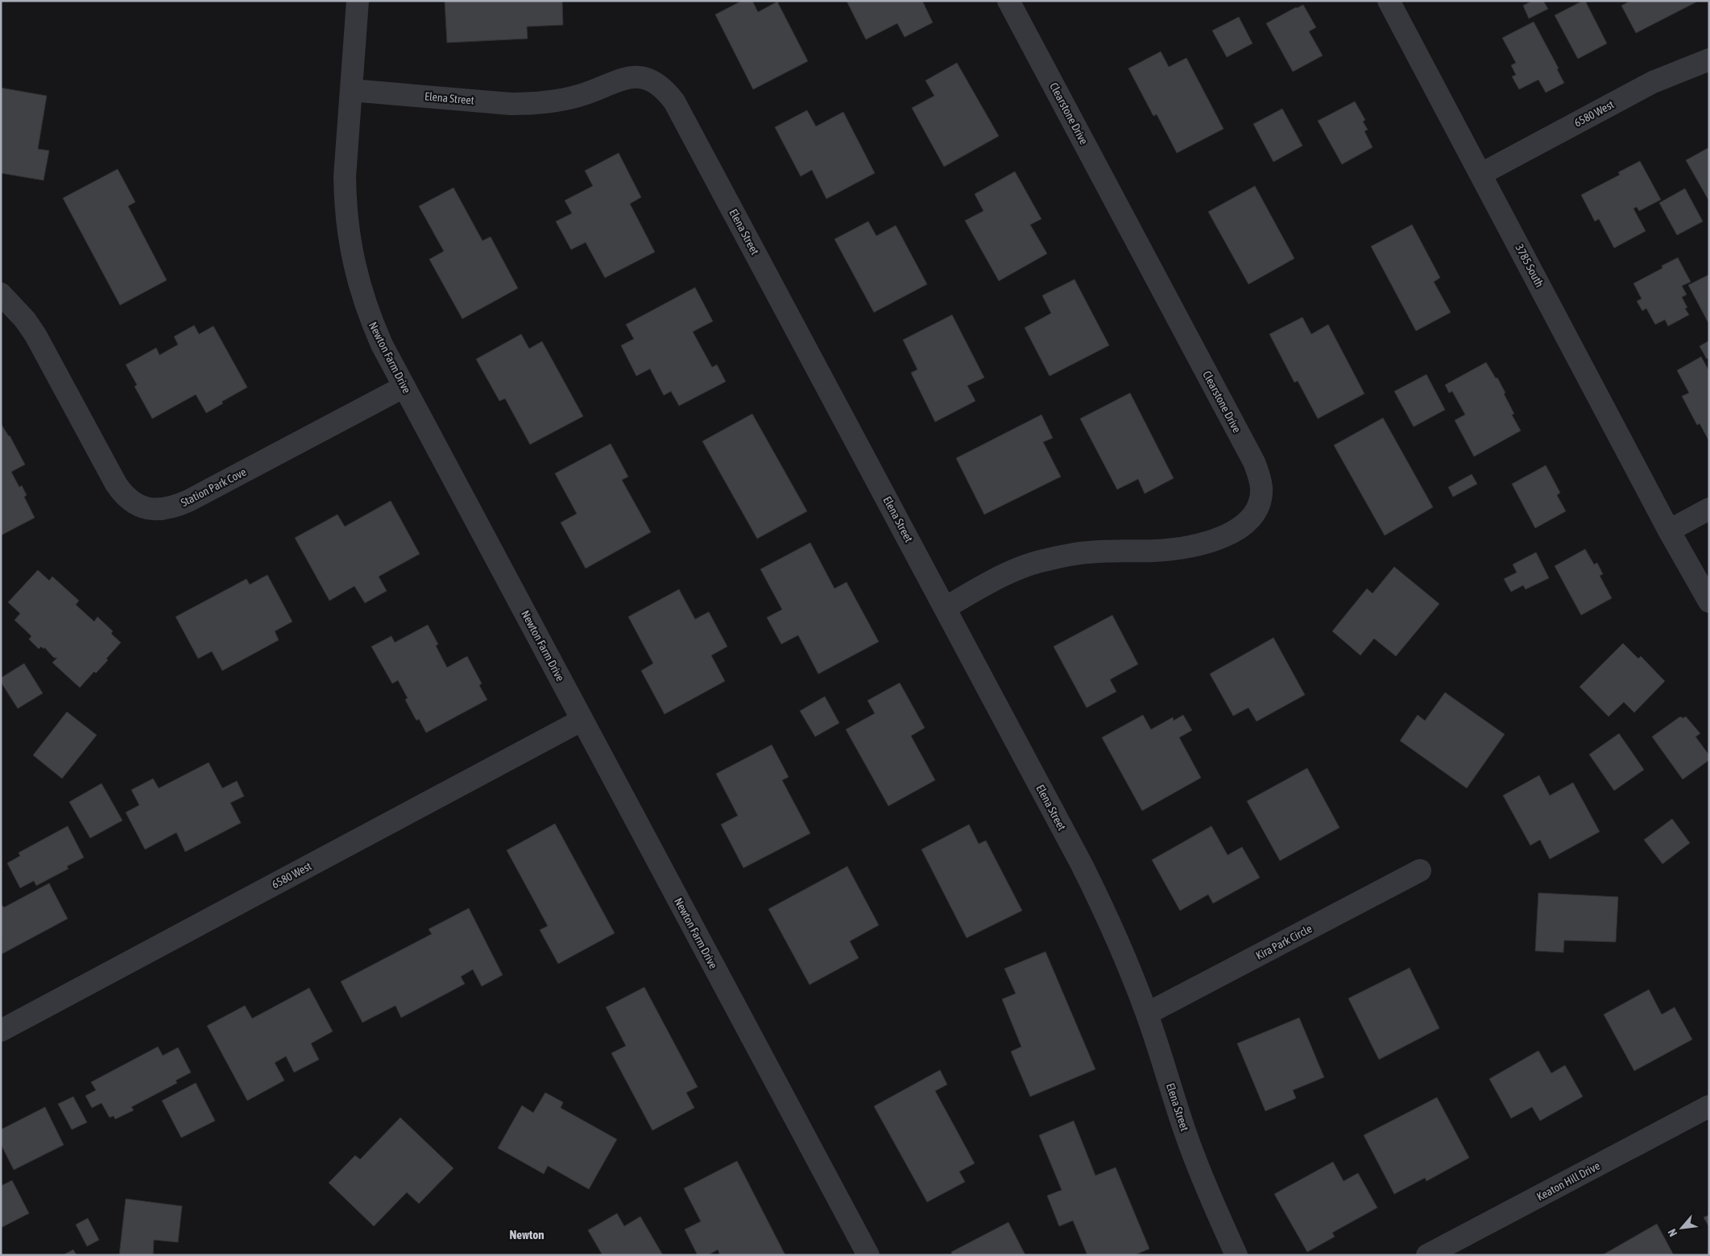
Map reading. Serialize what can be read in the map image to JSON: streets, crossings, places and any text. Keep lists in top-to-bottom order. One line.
{"streets":{"street":["Elena Street","Clearstone Drive","6580 West","3785 South","Newton Farm Drive","Station Park Cove","Kira Park Circle","Keaton Hill Drive"]},"crossings":[["Elena Street","Clearstone Drive"],["Elena Street","Newton Farm Drive"],["Elena Street","Kira Park Circle"],["6580 West","3785 South"],["6580 West","Newton Farm Drive"],["Newton Farm Drive","Station Park Cove"]],"districts":["Newton"],"north":"bottom left"}
